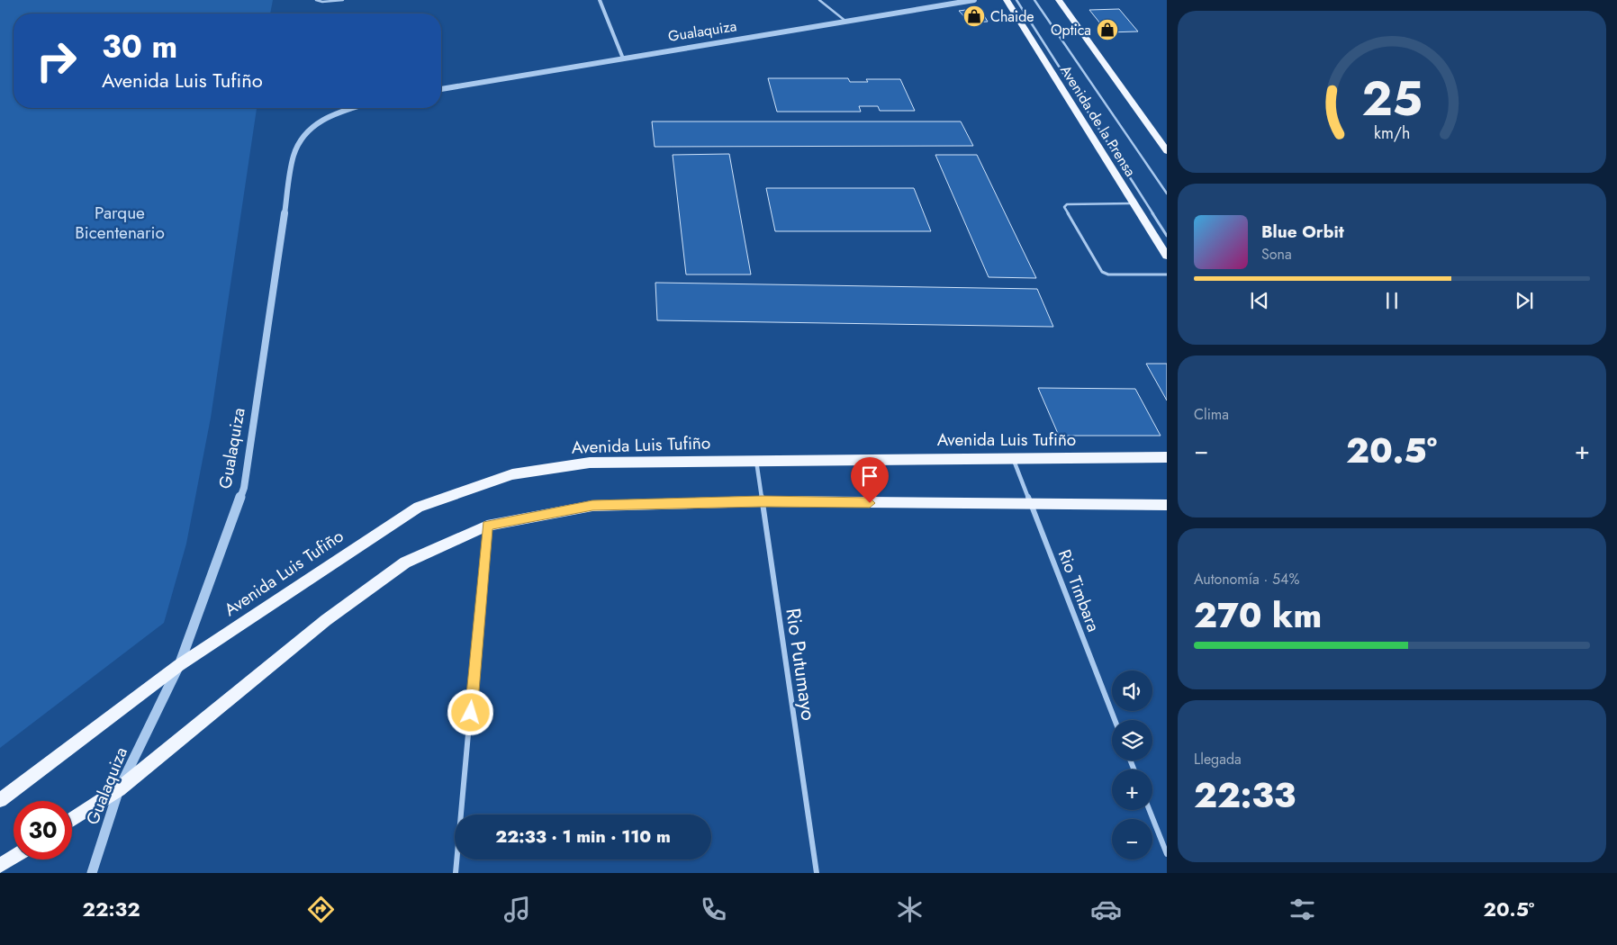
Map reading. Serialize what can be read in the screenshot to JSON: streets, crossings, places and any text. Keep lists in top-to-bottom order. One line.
{"streets":{"main road":["Avenida de la Prensa","Avenida Luis Tufiño"],"street":["Gualaquiza","Rio Timbara","Rio Putumayo"]},"crossings":[["Gualaquiza","Avenida Luis Tufiño"],["Avenida Luis Tufiño","Rio Timbara"],["Avenida Luis Tufiño","Rio Putumayo"]],"parks":["Parque Bicentenario"],"places":{"shop":["Chaide","Optica"]},"page":{"turn":["30 m","Avenida Luis Tufiño"],"song":["Blue Orbit","Sona"],"tile":["Clima",["Autonomía · 54%","270 km"],["Llegada","22:33"]],"heat":["−","20.5°","+"],"map_buttons":["+","−"],"limit":"30","trip":"22:33 · 1 min · 110 m","tabs":["22:32","20.5°"],"gauge":["25","km/h"]}}
